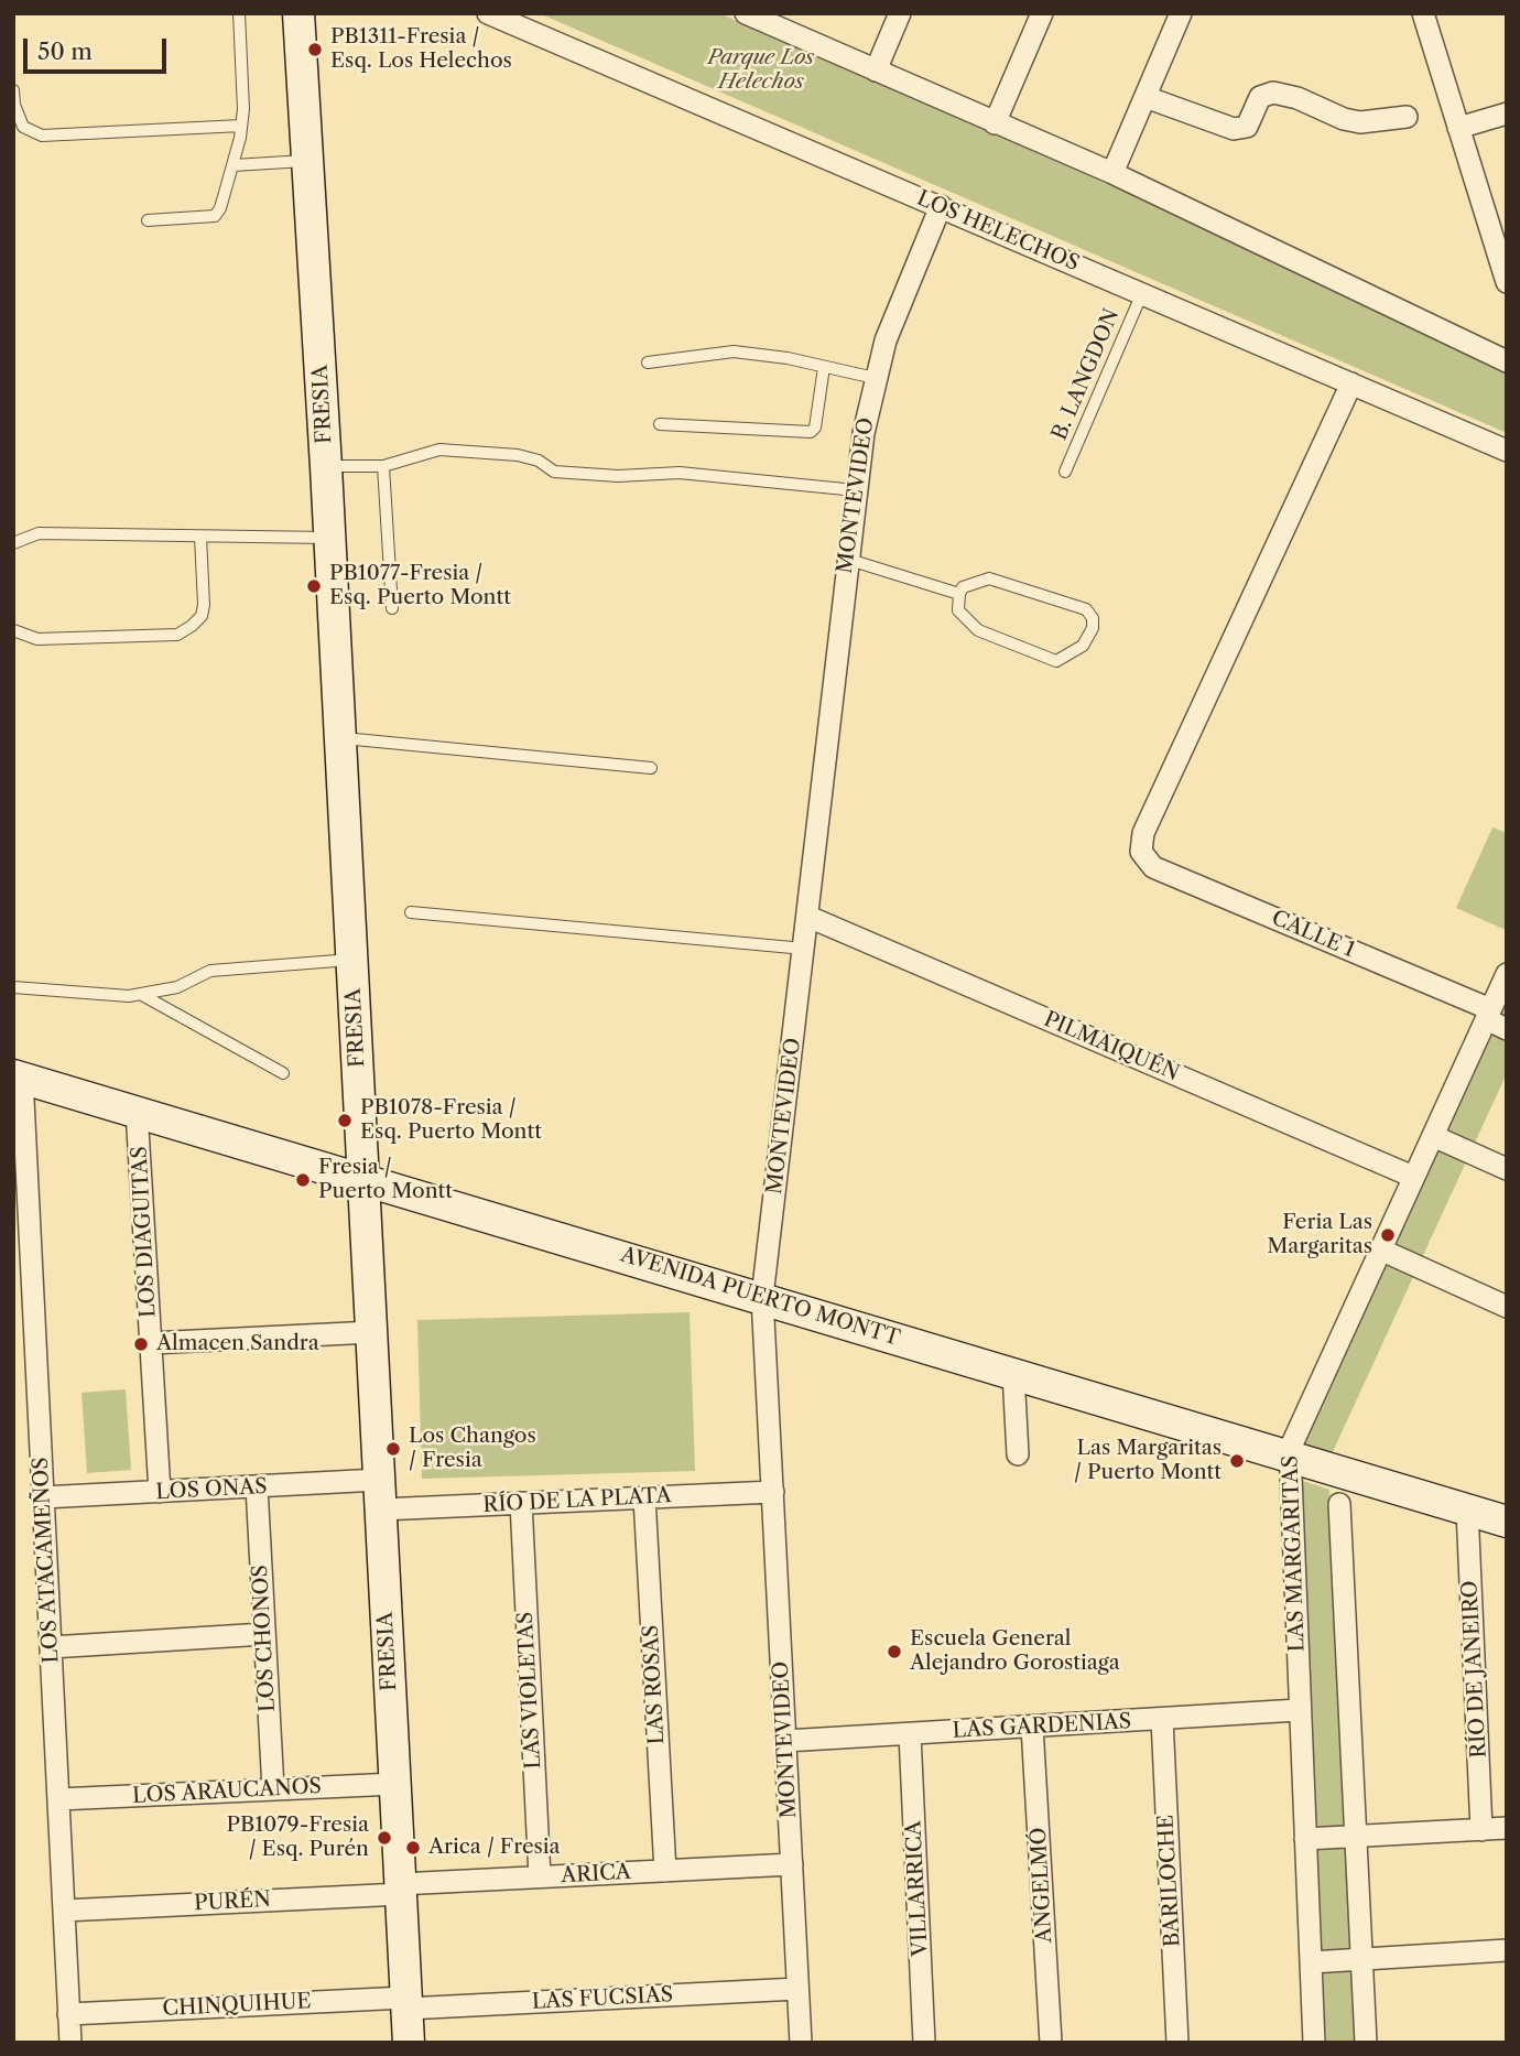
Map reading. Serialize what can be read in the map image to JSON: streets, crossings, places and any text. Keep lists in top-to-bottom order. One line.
{"streets":{"street":["LOS HELECHOS","FRESIA","MONTEVIDEO","CALLE 1","PILMAIQUÉN","LOS DIAGUITAS","AVENIDA PUERTO MONTT","LOS ONAS","RÍO DE LA PLATA","LAS MARGARITAS","LOS ATACAMEÑOS","LOS CHONOS","RÍO DE JANEIRO","LAS ROSAS","LAS VIOLETAS","LAS GARDENIAS","LOS ARAUCANOS","ARICA","BARILOCHE","ANGELMÓ","VILLARRICA","PURÉN","LAS FUCSIAS","CHINQUIHUE"],"lane":["B. LANGDON"]},"crossings":[["LOS HELECHOS","B. LANGDON"],["LOS HELECHOS","MONTEVIDEO"],["LOS HELECHOS","CALLE 1"],["FRESIA","AVENIDA PUERTO MONTT"],["FRESIA","LOS ONAS"],["FRESIA","RÍO DE LA PLATA"],["FRESIA","LOS ARAUCANOS"],["FRESIA","ARICA"],["FRESIA","PURÉN"],["FRESIA","LAS FUCSIAS"],["FRESIA","CHINQUIHUE"],["MONTEVIDEO","PILMAIQUÉN"],["MONTEVIDEO","AVENIDA PUERTO MONTT"],["MONTEVIDEO","RÍO DE LA PLATA"],["MONTEVIDEO","LAS GARDENIAS"],["MONTEVIDEO","ARICA"],["MONTEVIDEO","LAS FUCSIAS"],["CALLE 1","LAS MARGARITAS"],["PILMAIQUÉN","LAS MARGARITAS"],["LOS DIAGUITAS","AVENIDA PUERTO MONTT"],["LOS DIAGUITAS","LOS ONAS"],["AVENIDA PUERTO MONTT","LAS MARGARITAS"],["AVENIDA PUERTO MONTT","LOS ATACAMEÑOS"],["AVENIDA PUERTO MONTT","RÍO DE JANEIRO"],["LOS ONAS","RÍO DE LA PLATA"],["LOS ONAS","LOS ATACAMEÑOS"],["LOS ONAS","LOS CHONOS"],["RÍO DE LA PLATA","LAS ROSAS"],["RÍO DE LA PLATA","LAS VIOLETAS"],["LAS MARGARITAS","LAS GARDENIAS"],["LOS ATACAMEÑOS","LOS ARAUCANOS"],["LOS ATACAMEÑOS","PURÉN"],["LOS ATACAMEÑOS","CHINQUIHUE"],["LOS CHONOS","LOS ARAUCANOS"],["LAS ROSAS","ARICA"],["LAS VIOLETAS","ARICA"],["LAS GARDENIAS","BARILOCHE"],["LAS GARDENIAS","ANGELMÓ"],["LAS GARDENIAS","VILLARRICA"],["ARICA","PURÉN"],["LAS FUCSIAS","CHINQUIHUE"]],"parks":["Parque Los Helechos"],"places":["PB1311-Fresia / Esq. Los Helechos","PB1077-Fresia / Esq. Puerto Montt","PB1078-Fresia / Esq. Puerto Montt","Fresia / Puerto Montt","Feria Las Margaritas","Almacen Sandra","Los Changos / Fresia","Las Margaritas / Puerto Montt","Escuela General Alejandro Gorostiaga","PB1079-Fresia / Esq. Purén","Arica / Fresia"],"scale_bar":"50 m"}
